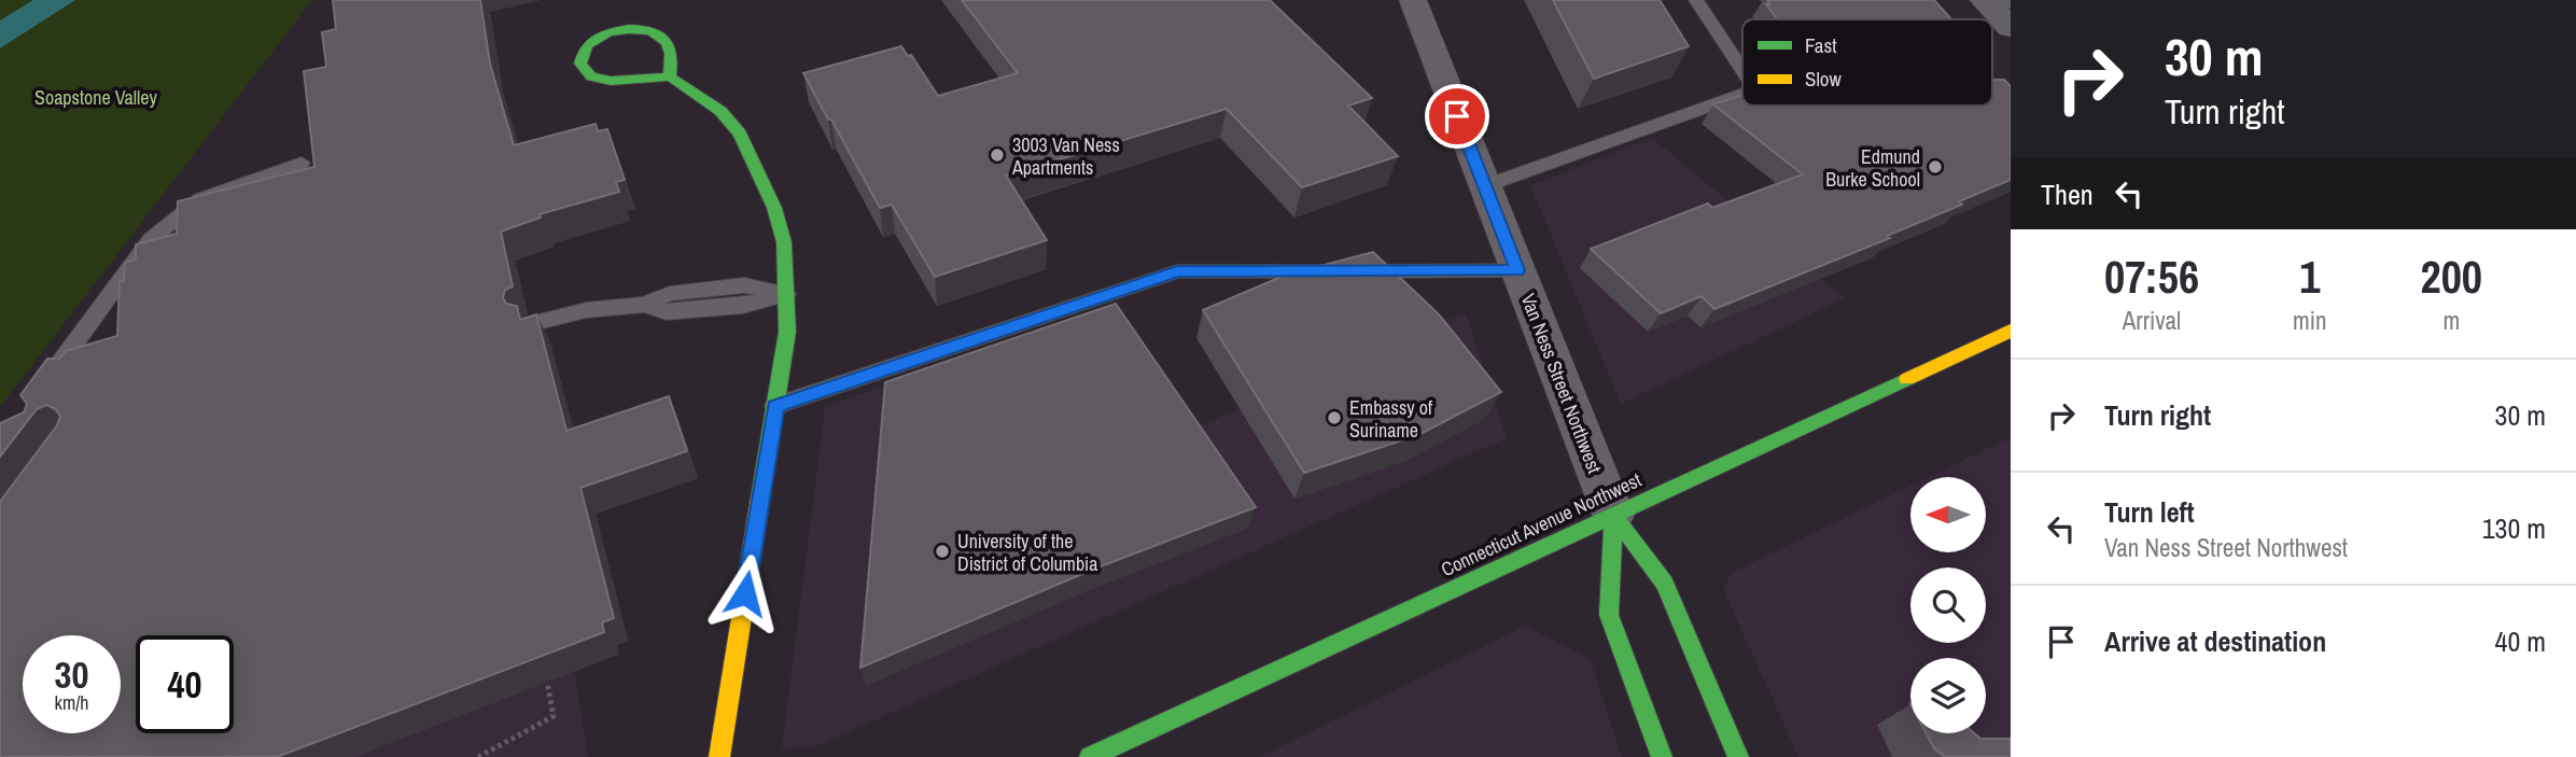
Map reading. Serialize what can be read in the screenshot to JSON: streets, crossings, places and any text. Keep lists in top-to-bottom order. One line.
{"streets":{"main road":["Van Ness Street Northwest","Connecticut Avenue Northwest"]},"crossings":[["Van Ness Street Northwest","Connecticut Avenue Northwest"]],"parks":["Soapstone Valley"],"places":["3003 Van Ness Apartments","Edmund Burke School","Embassy of Suriname","University of the District of Columbia"],"legend":["Fast","Slow"],"north":"left","page":{"turn":["30 m","Turn right"],"then":"Then","eta":["07:56","Arrival","1","min","200","m"],"list":[{"name":"Turn right","value":"30 m"},{"name":"Turn left","note":"Van Ness Street Northwest","value":"130 m"},{"name":"Arrive at destination","value":"40 m"}],"speed":"30 km/h","limit":"40"}}
